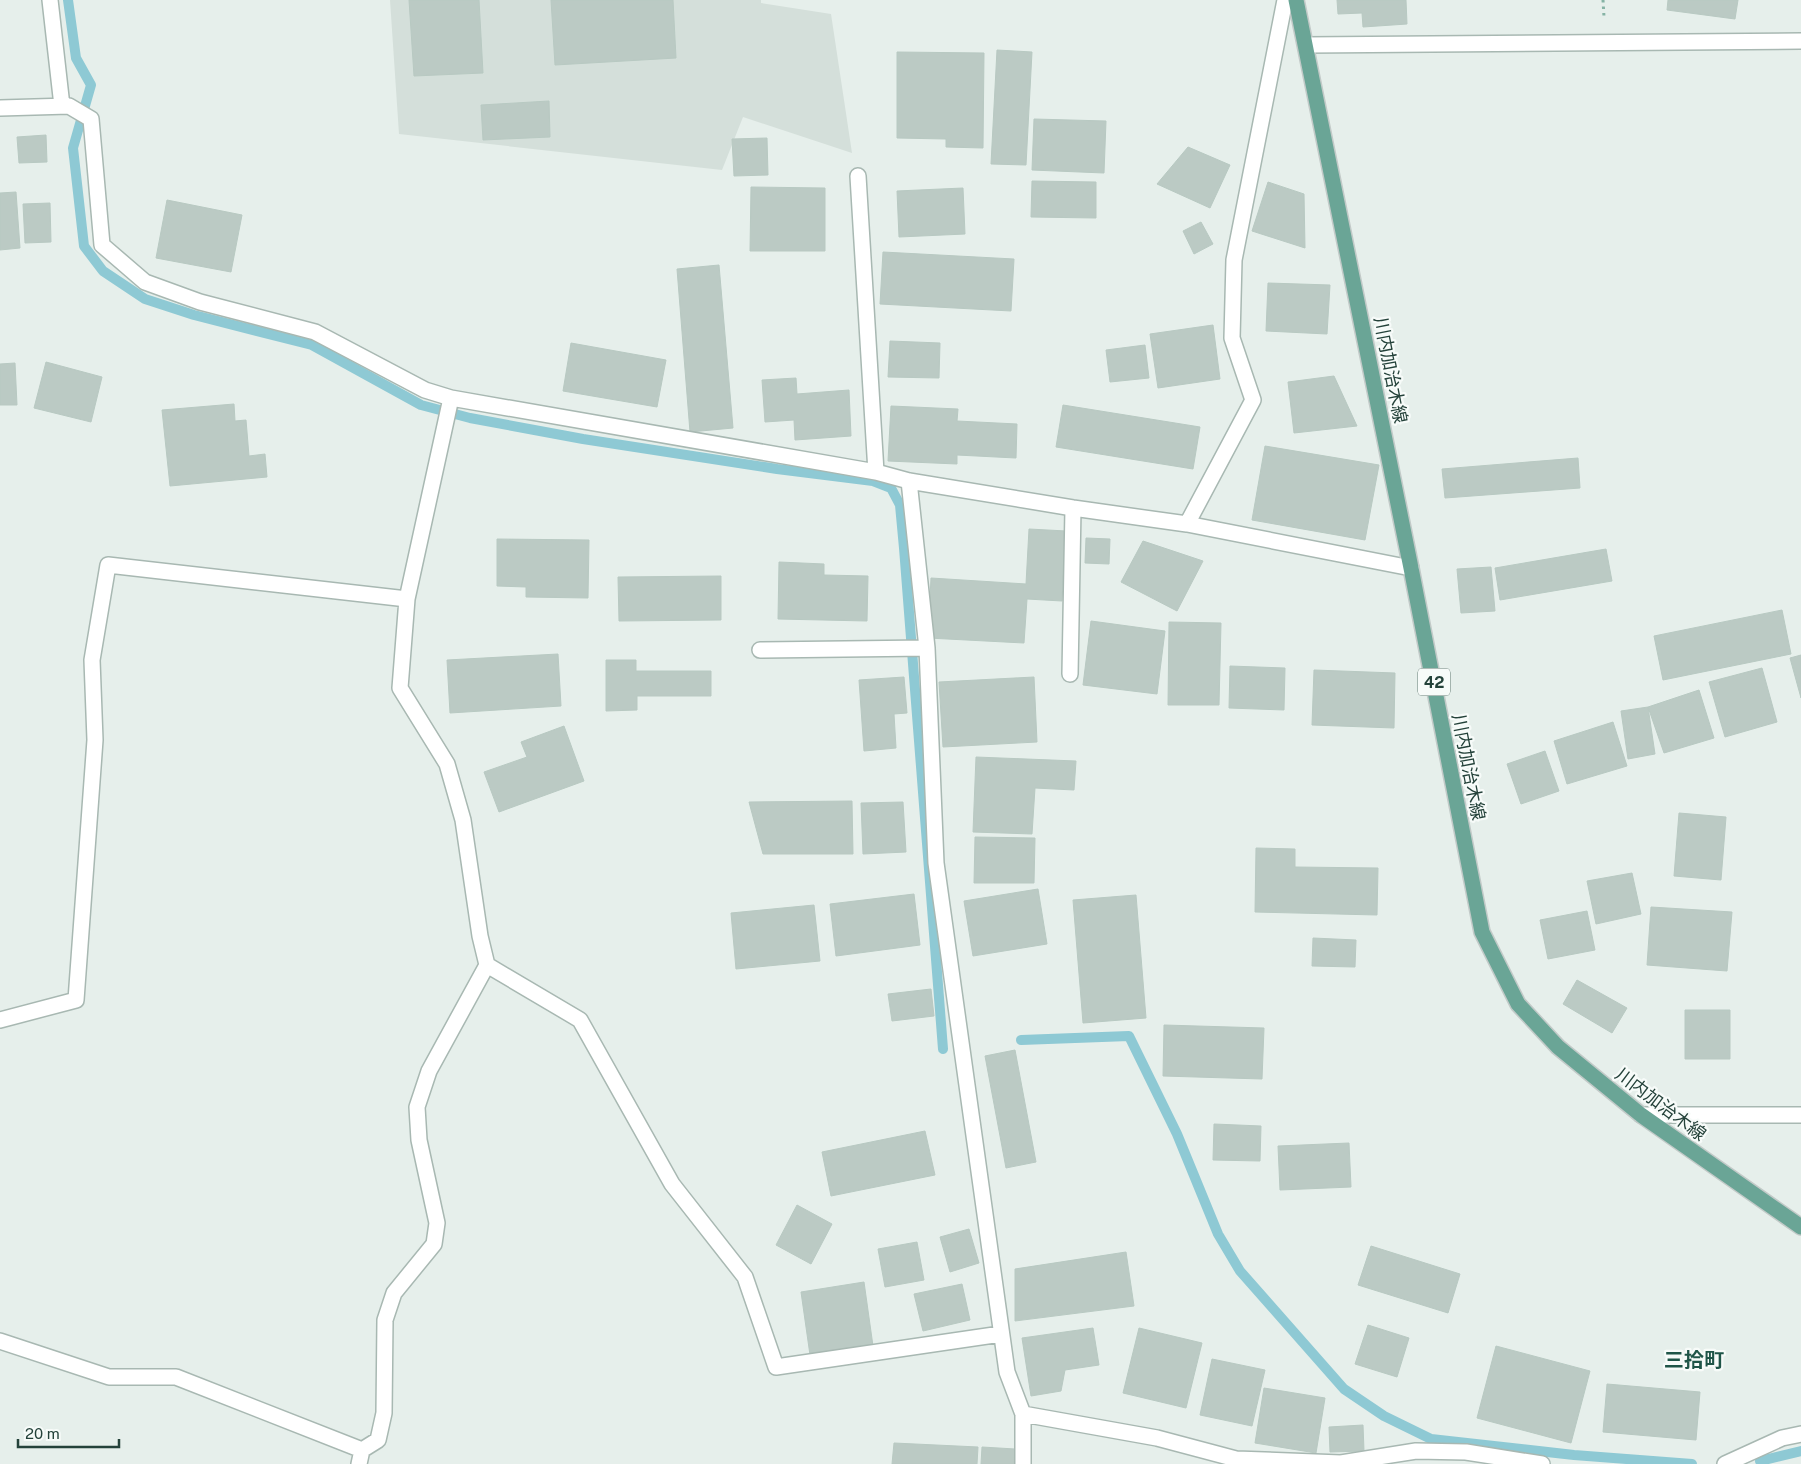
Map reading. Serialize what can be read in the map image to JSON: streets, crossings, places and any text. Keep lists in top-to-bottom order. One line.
{"streets":{"main road":["川内加治木線","42"]},"districts":["三拾町"],"scale_bar":"20 m"}
